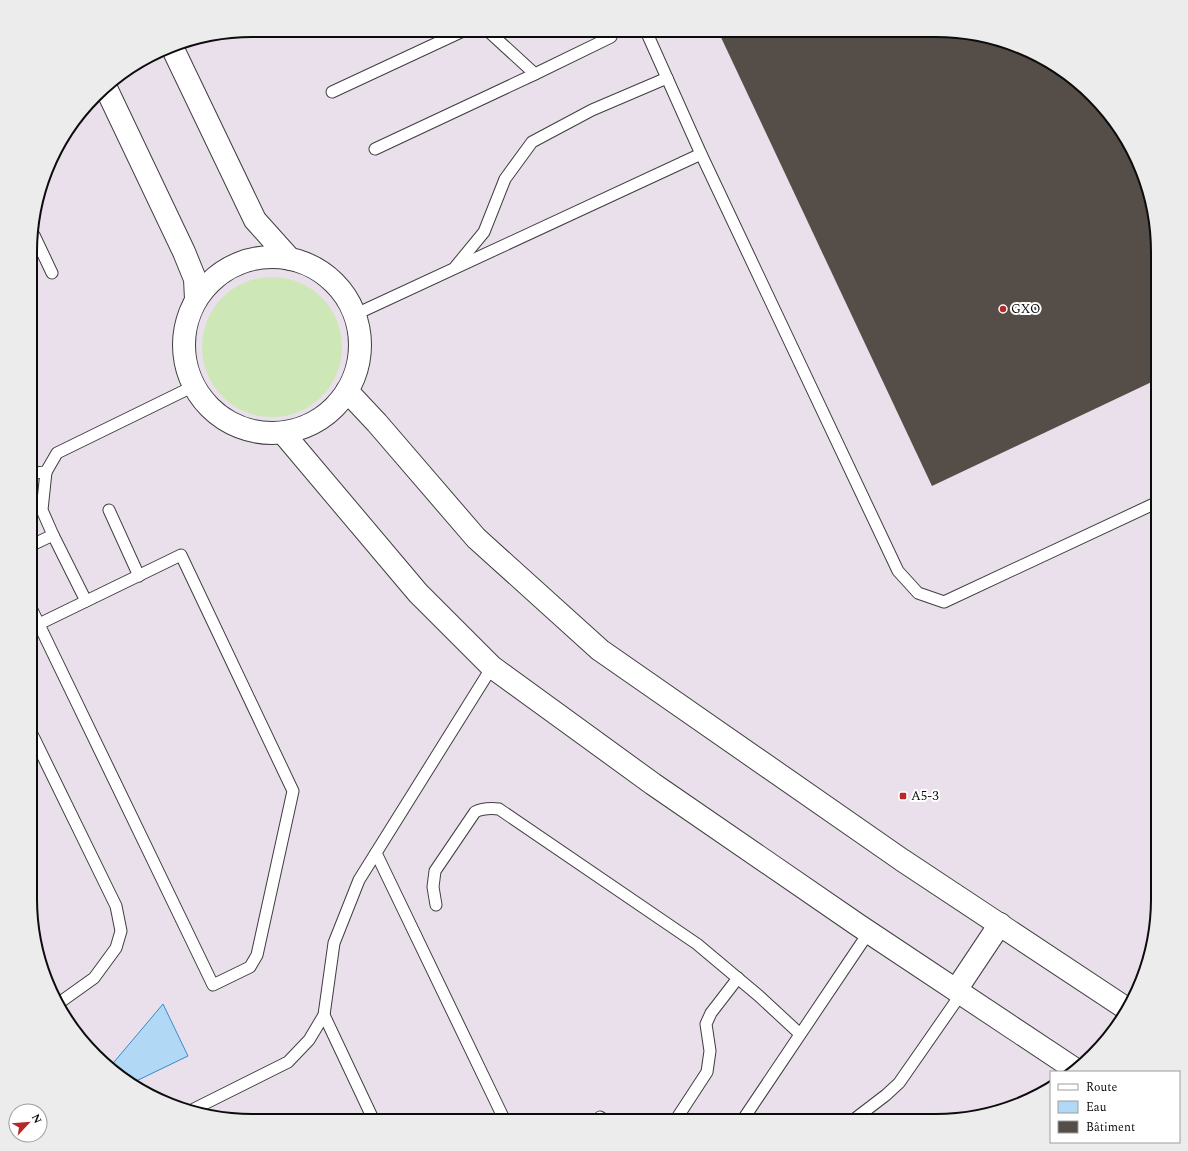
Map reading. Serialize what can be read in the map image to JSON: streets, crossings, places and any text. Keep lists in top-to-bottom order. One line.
{"places":{"other":["GXO"],"transit":["A5-3"]},"legend":["Route","Eau","Bâtiment"],"north":"top right"}
